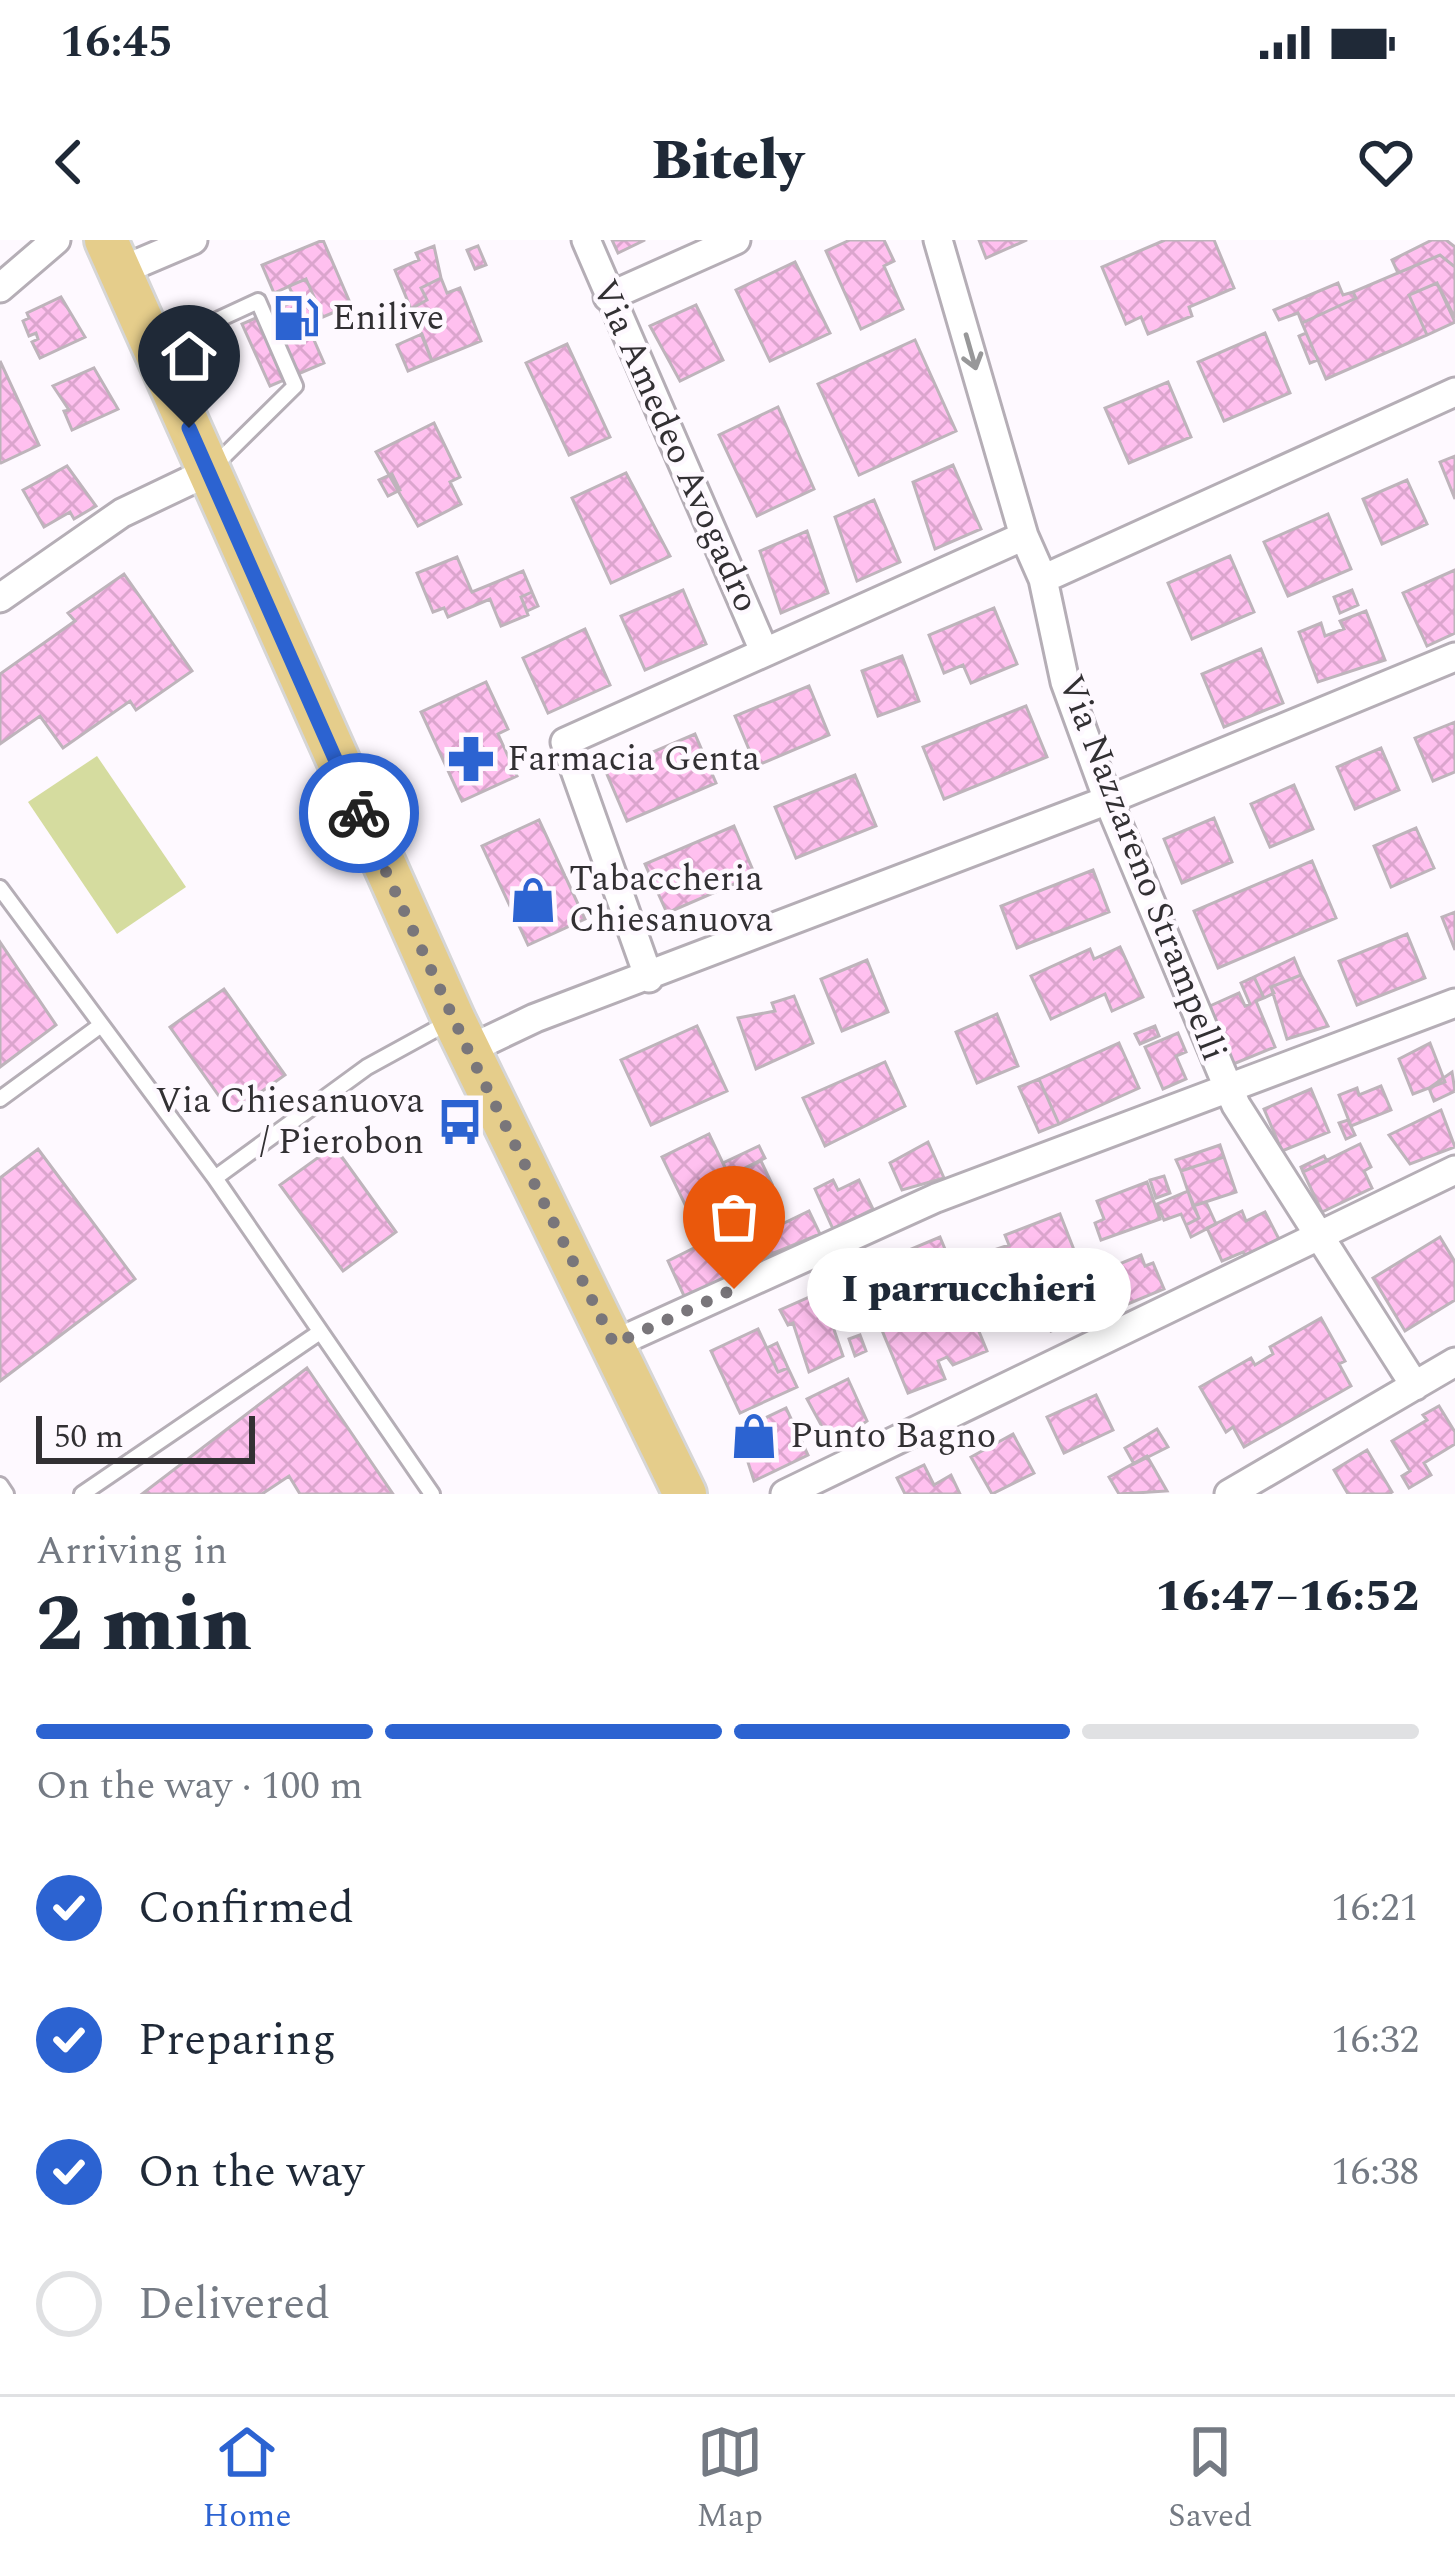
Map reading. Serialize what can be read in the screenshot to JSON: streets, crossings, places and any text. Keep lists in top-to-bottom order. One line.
{"streets":{"street":["Via Amedeo Avogadro","Via Nazzareno Strampelli"]},"places":{"fuel station":["Enilive"],"pharmacy":["Farmacia Genta"],"shop":["Tabaccheria Chiesanuova","Punto Bagno"],"bus stop":["Via Chiesanuova / Pierobon"],"other":["I parrucchieri"]},"scale_bar":"50 m","page":{"status":"16:45","header":"Bitely","bubble":"I parrucchieri","scale":"50 m","heading":["2 min","Arriving in","16:47–16:52"],"bar":"On the way · 100 m","list":[["Confirmed","16:21"],["Preparing","16:32"],["On the way","16:38"],"Delivered"],"tabs":["Home","Map","Saved"]}}
